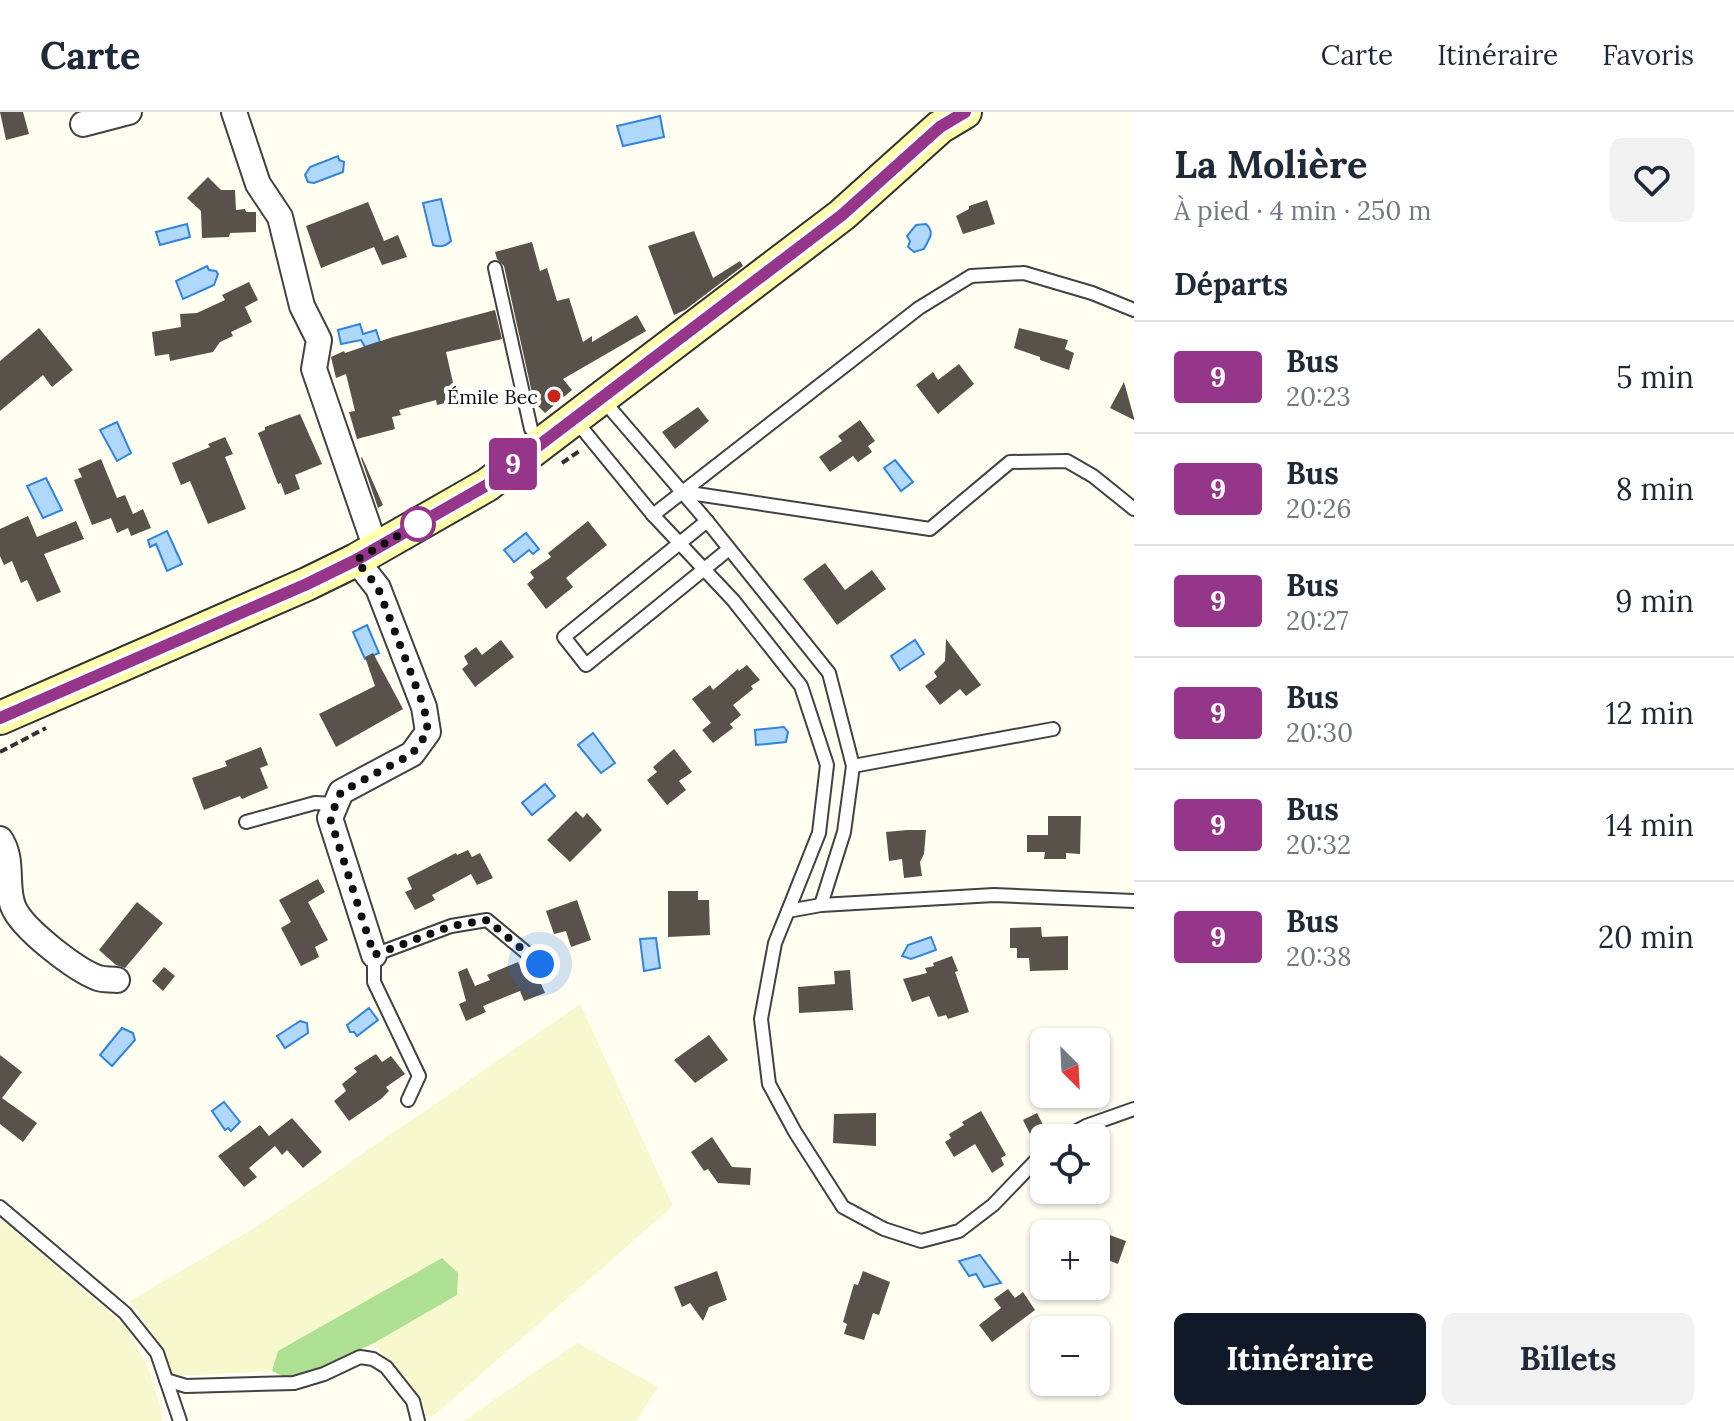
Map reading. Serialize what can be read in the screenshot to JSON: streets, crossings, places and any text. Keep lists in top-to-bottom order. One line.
{"places":["Émile Bec"],"lines":["bus line 9"],"north":"bottom right","page":{"header":"Carte","nav":["Carte","Itinéraire","Favoris"],"on_map":"9","heading":[["La Molière","À pied · 4 min · 250 m"],"Départs"],"list":[{"mark":"9","name":"Bus","note":"20:23","value":"5 min"},{"mark":"9","name":"Bus","note":"20:26","value":"8 min"},{"mark":"9","name":"Bus","note":"20:27","value":"9 min"},{"mark":"9","name":"Bus","note":"20:30","value":"12 min"},{"mark":"9","name":"Bus","note":"20:32","value":"14 min"},{"mark":"9","name":"Bus","note":"20:38","value":"20 min"}],"map_buttons":["+","−"],"buttons":["Itinéraire","Billets"]}}
